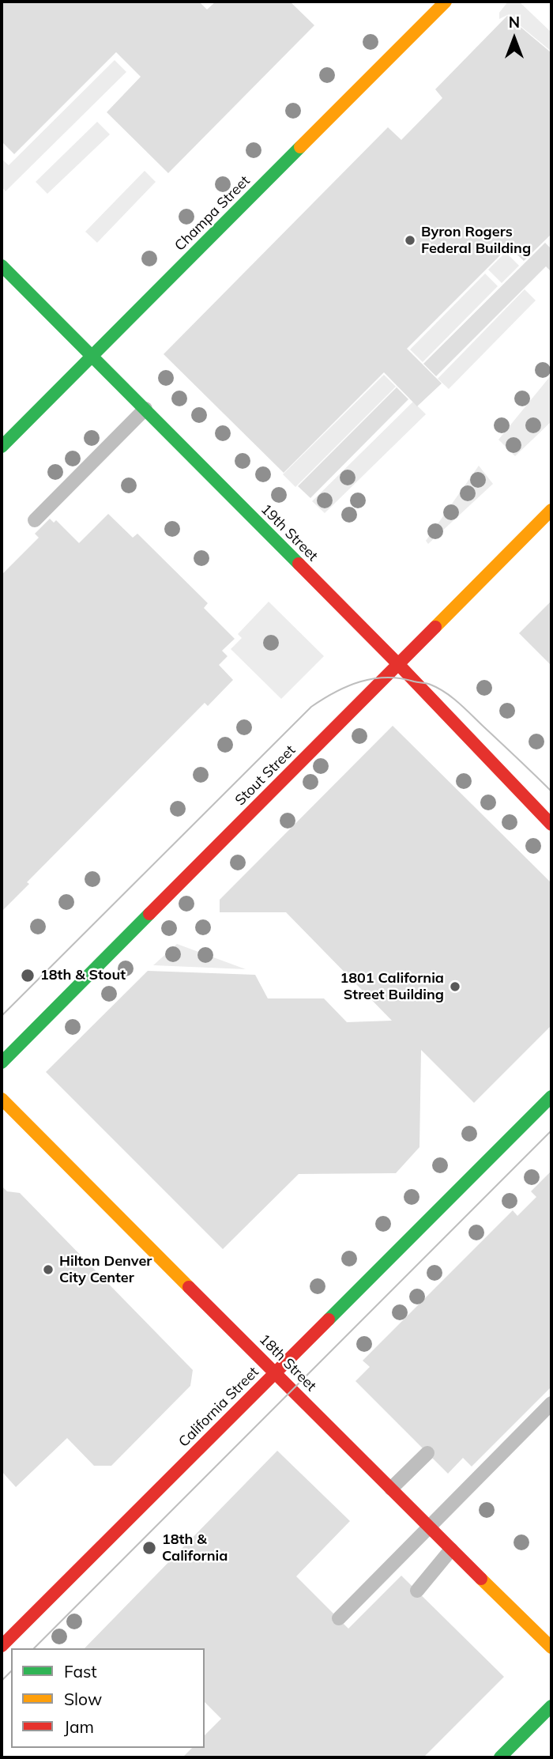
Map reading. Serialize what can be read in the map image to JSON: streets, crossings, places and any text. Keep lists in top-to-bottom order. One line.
{"streets":{"main road":["Champa Street","19th Street","Stout Street","18th Street","California Street"]},"crossings":[["Champa Street","19th Street"],["19th Street","Stout Street"],["18th Street","California Street"]],"places":["Byron Rogers Federal Building","18th & Stout","1801 California Street Building","Hilton Denver City Center","18th & California"],"legend":["Fast","Slow","Jam"],"north":"top"}
